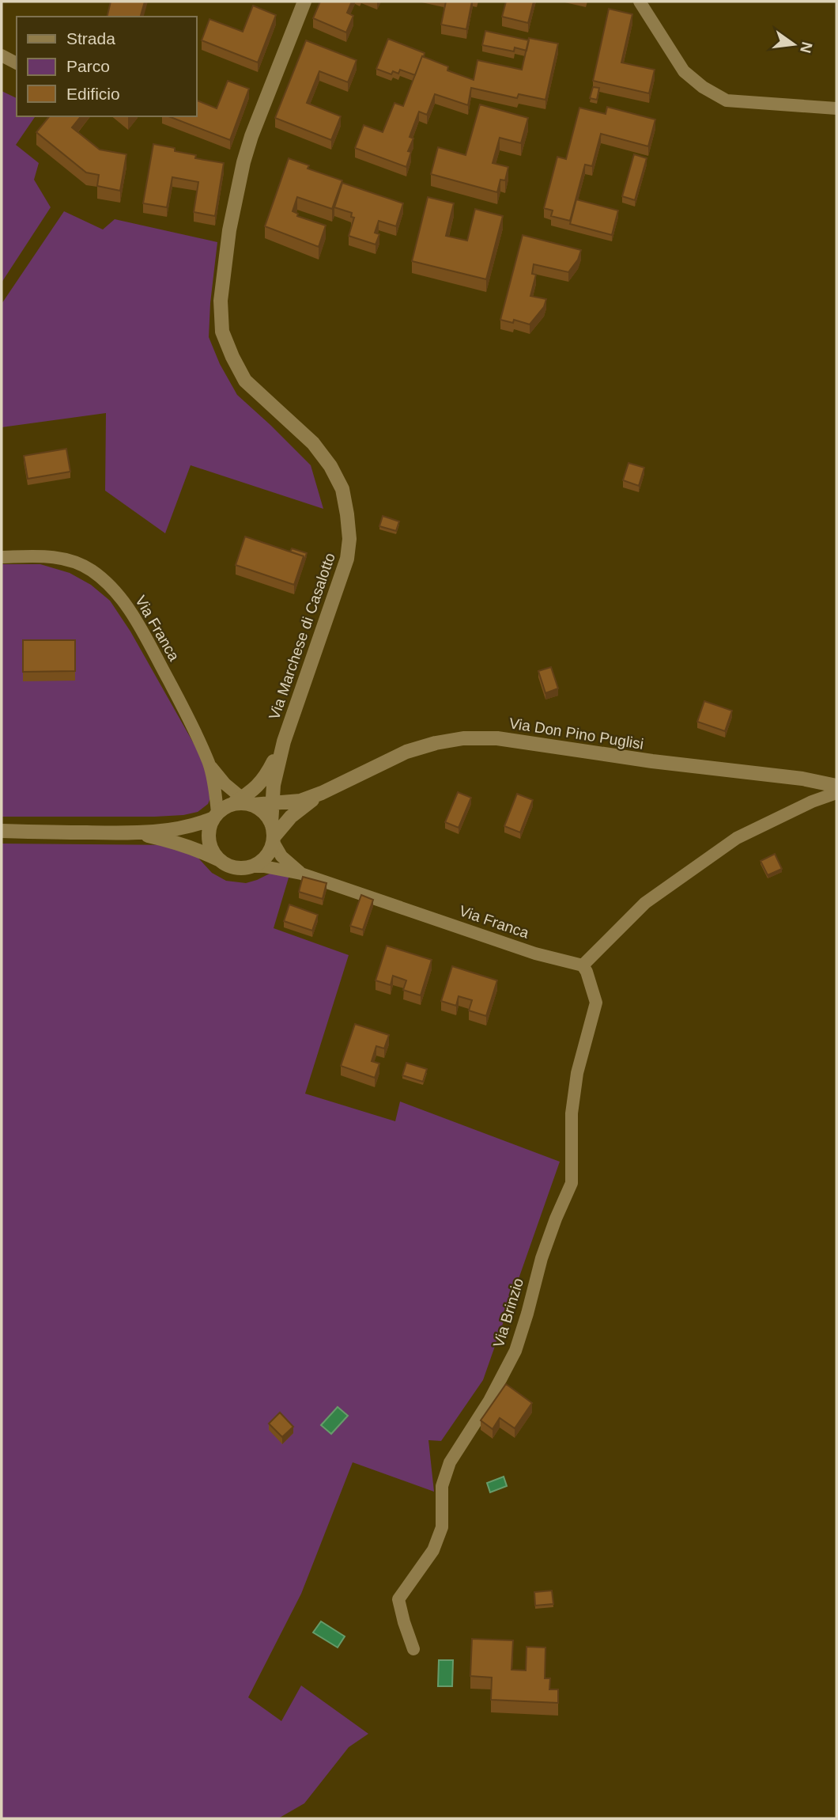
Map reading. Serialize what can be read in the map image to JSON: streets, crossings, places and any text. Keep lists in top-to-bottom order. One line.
{"streets":{"street":["Via Franca","Via Marchese di Casalotto","Via Don Pino Puglisi","Via Brinzio"]},"crossings":[["Via Franca","Via Brinzio"]],"legend":["Strada","Parco","Edificio"],"north":"right"}
